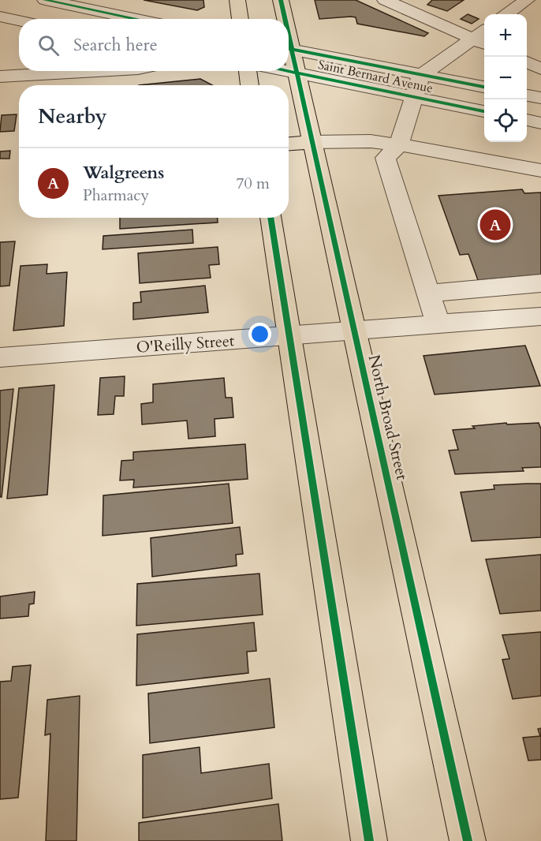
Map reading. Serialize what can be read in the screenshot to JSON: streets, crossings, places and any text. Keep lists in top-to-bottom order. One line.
{"streets":{"main road":["North Broad Street"],"street":["Saint Bernard Avenue","O'Reilly Street"]},"crossings":[["Saint Bernard Avenue","North Broad Street"],["O'Reilly Street","North Broad Street"]],"page":{"map_buttons":["+","−"],"search":"Search here","heading":"Nearby","list":[{"mark":"A","name":"Walgreens","note":"Pharmacy","value":"70 m"}],"pins":"A"}}
